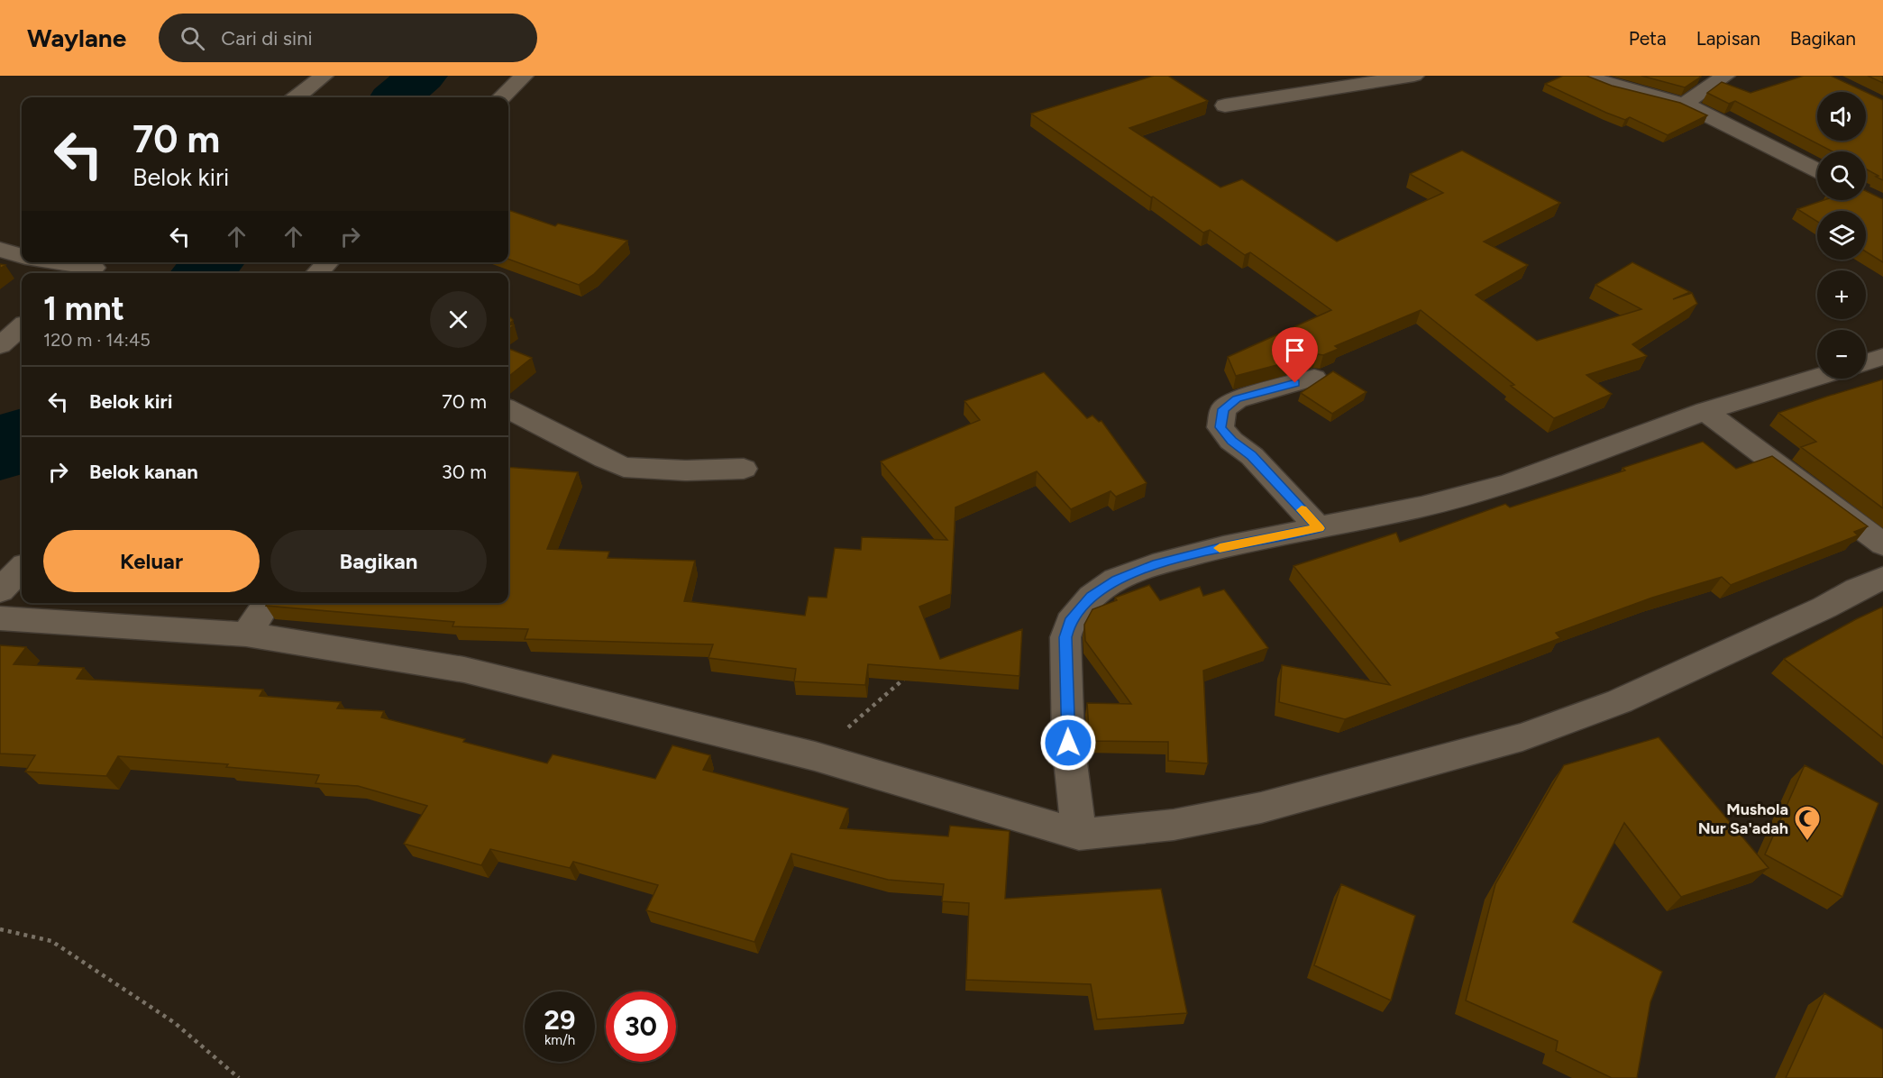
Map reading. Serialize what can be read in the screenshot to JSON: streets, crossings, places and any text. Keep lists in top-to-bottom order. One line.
{"places":{"mosque":["Mushola Nur Sa'adah"]},"page":{"header":"Waylane","search":"Cari di sini","nav":["Peta","Lapisan","Bagikan"],"map_buttons":["+","−"],"turn":["70 m","Belok kiri"],"heading":["1 mnt","120 m · 14:45"],"list":[{"name":"Belok kiri","value":"70 m"},{"name":"Belok kanan","value":"30 m"}],"buttons":["Keluar","Bagikan"],"speed":"29 km/h","limit":"30"}}
